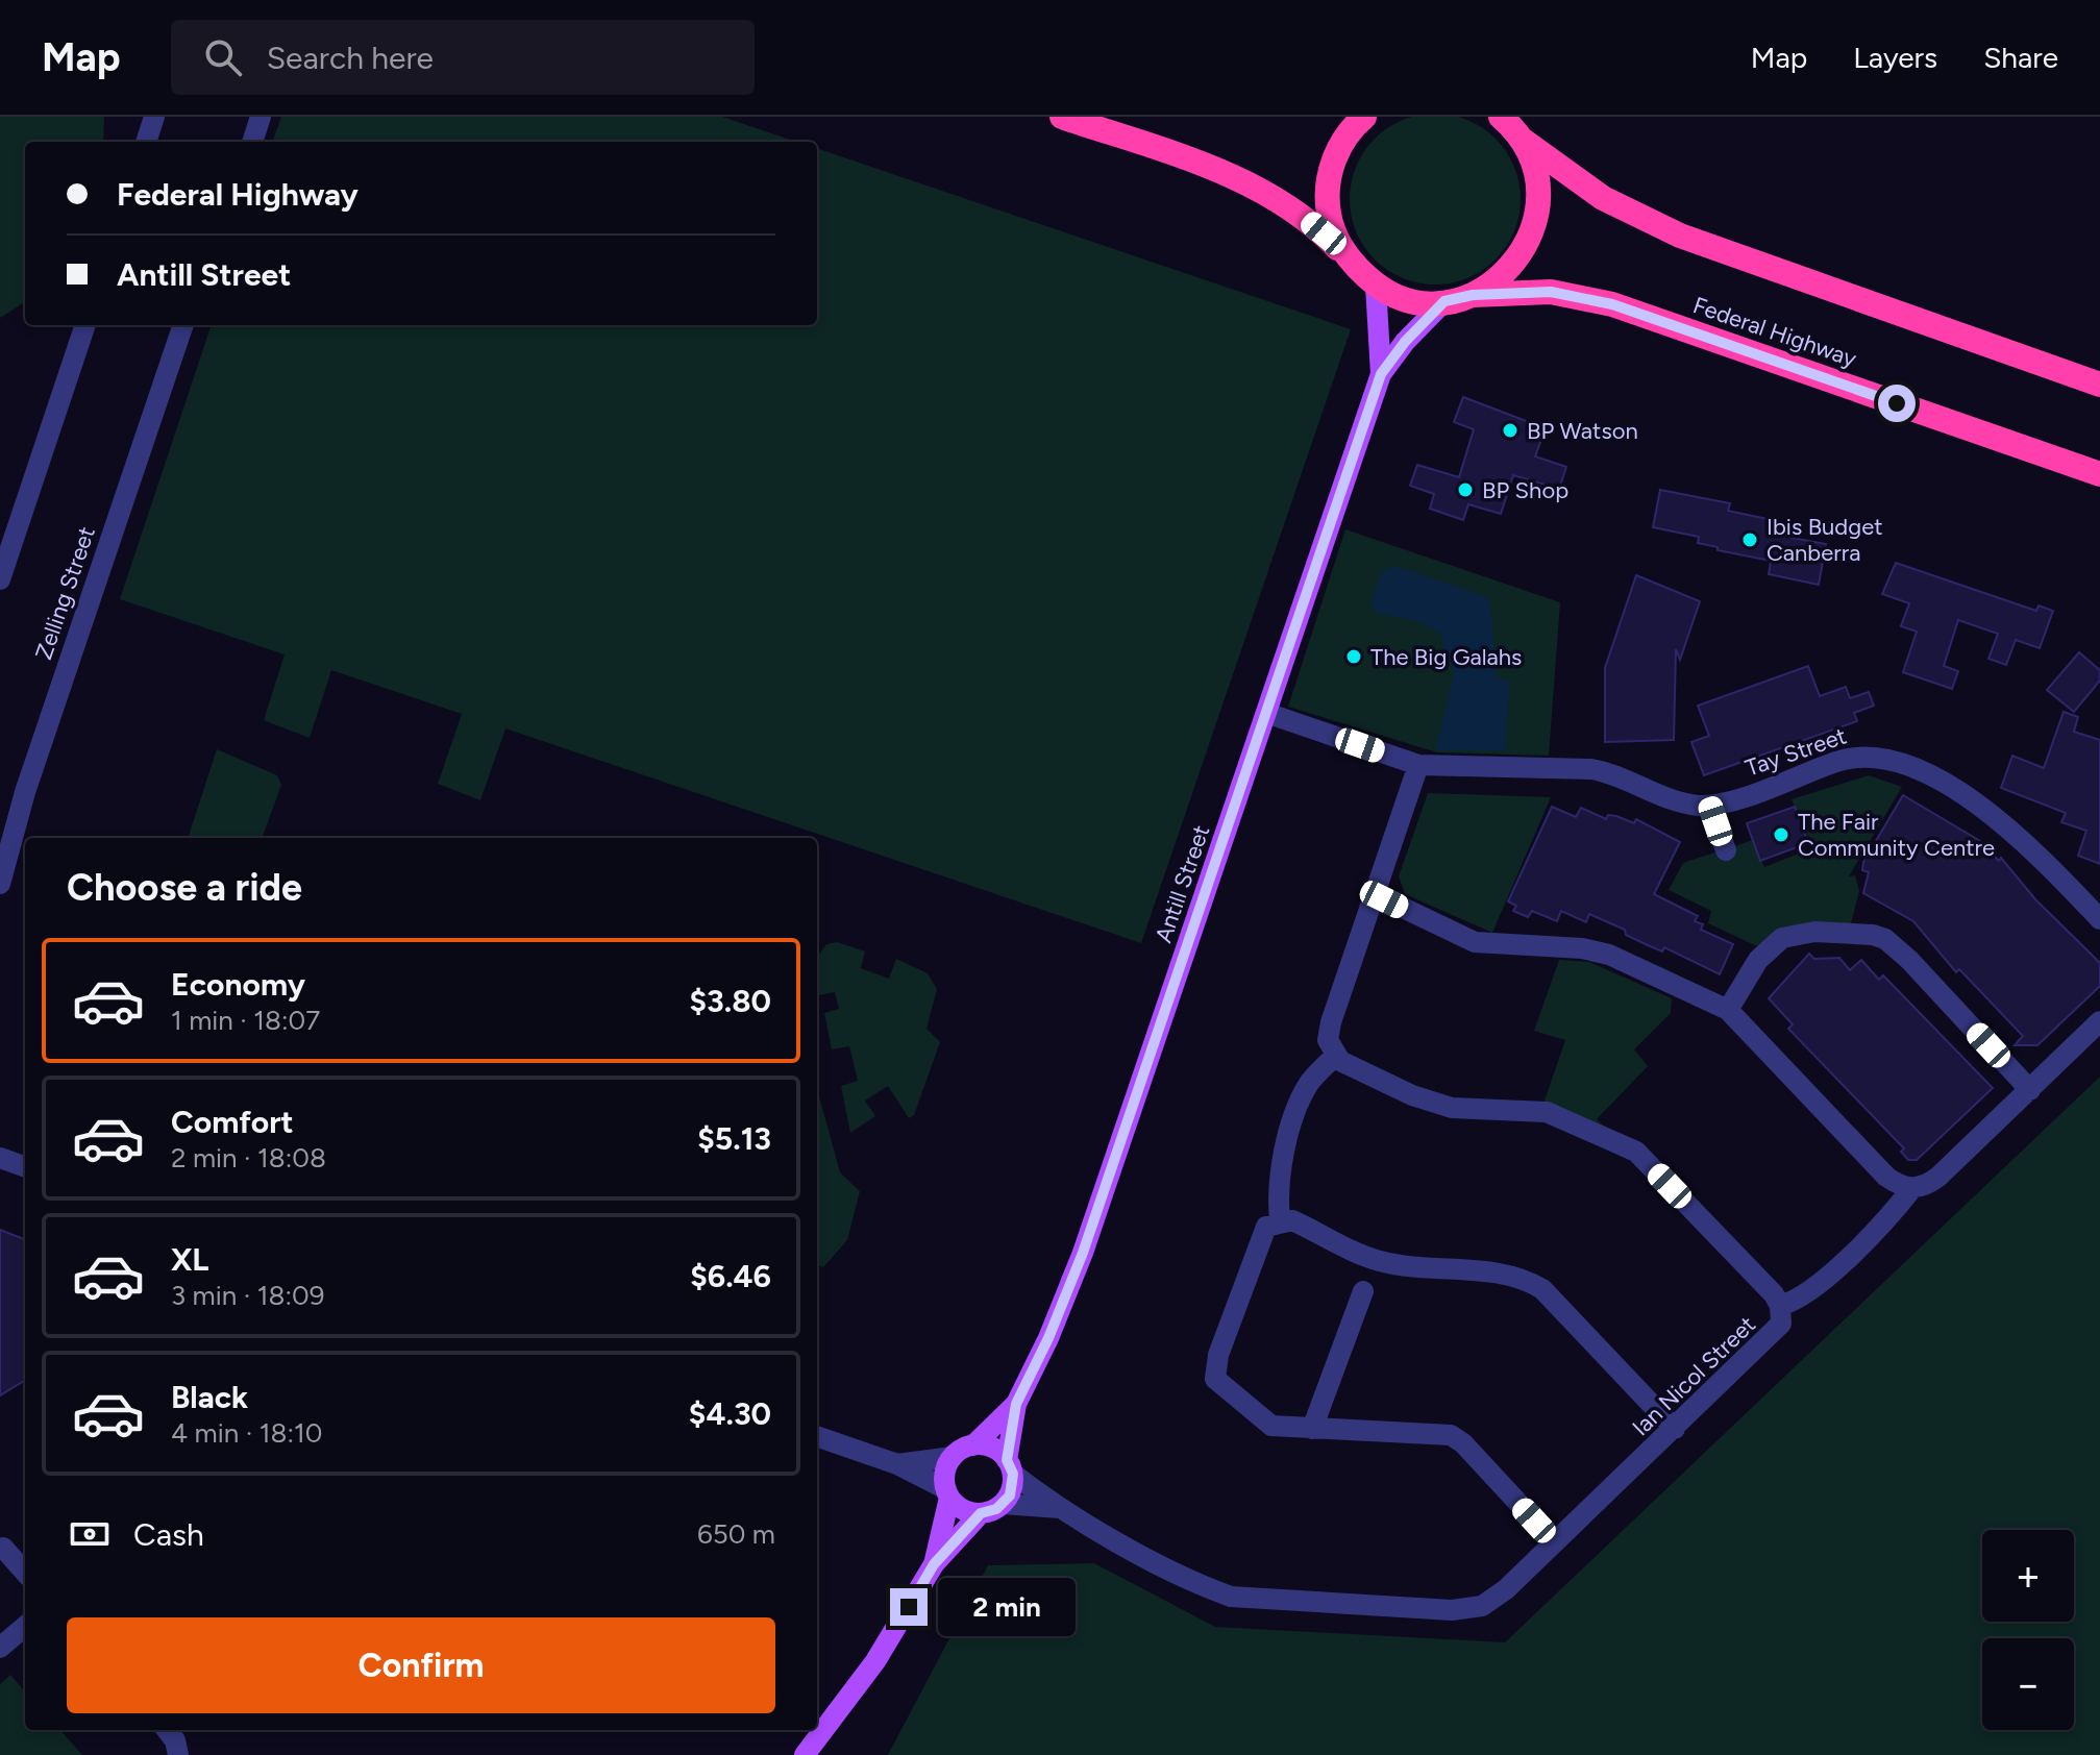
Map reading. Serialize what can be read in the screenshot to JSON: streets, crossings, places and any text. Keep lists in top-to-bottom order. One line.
{"streets":{"highway":["Federal Highway"],"main road":["Antill Street"],"street":["Zelling Street","Tay Street","Ian Nicol Street"]},"crossings":[["Antill Street","Ian Nicol Street"]],"places":["BP Watson","BP Shop","Ibis Budget Canberra","The Big Galahs","The Fair Community Centre"],"page":{"header":"Map","search":"Search here","nav":["Map","Layers","Share"],"banner":["Federal Highway","Antill Street"],"heading":"Choose a ride","list":[{"name":"Economy","note":"1 min · 18:07","value":"$3.80"},{"name":"Comfort","note":"2 min · 18:08","value":"$5.13"},{"name":"XL","note":"3 min · 18:09","value":"$6.46"},{"name":"Black","note":"4 min · 18:10","value":"$4.30"}],"pay":["Cash","650 m"],"map_buttons":["+","−"],"bubble":"2 min","buttons":"Confirm"}}
